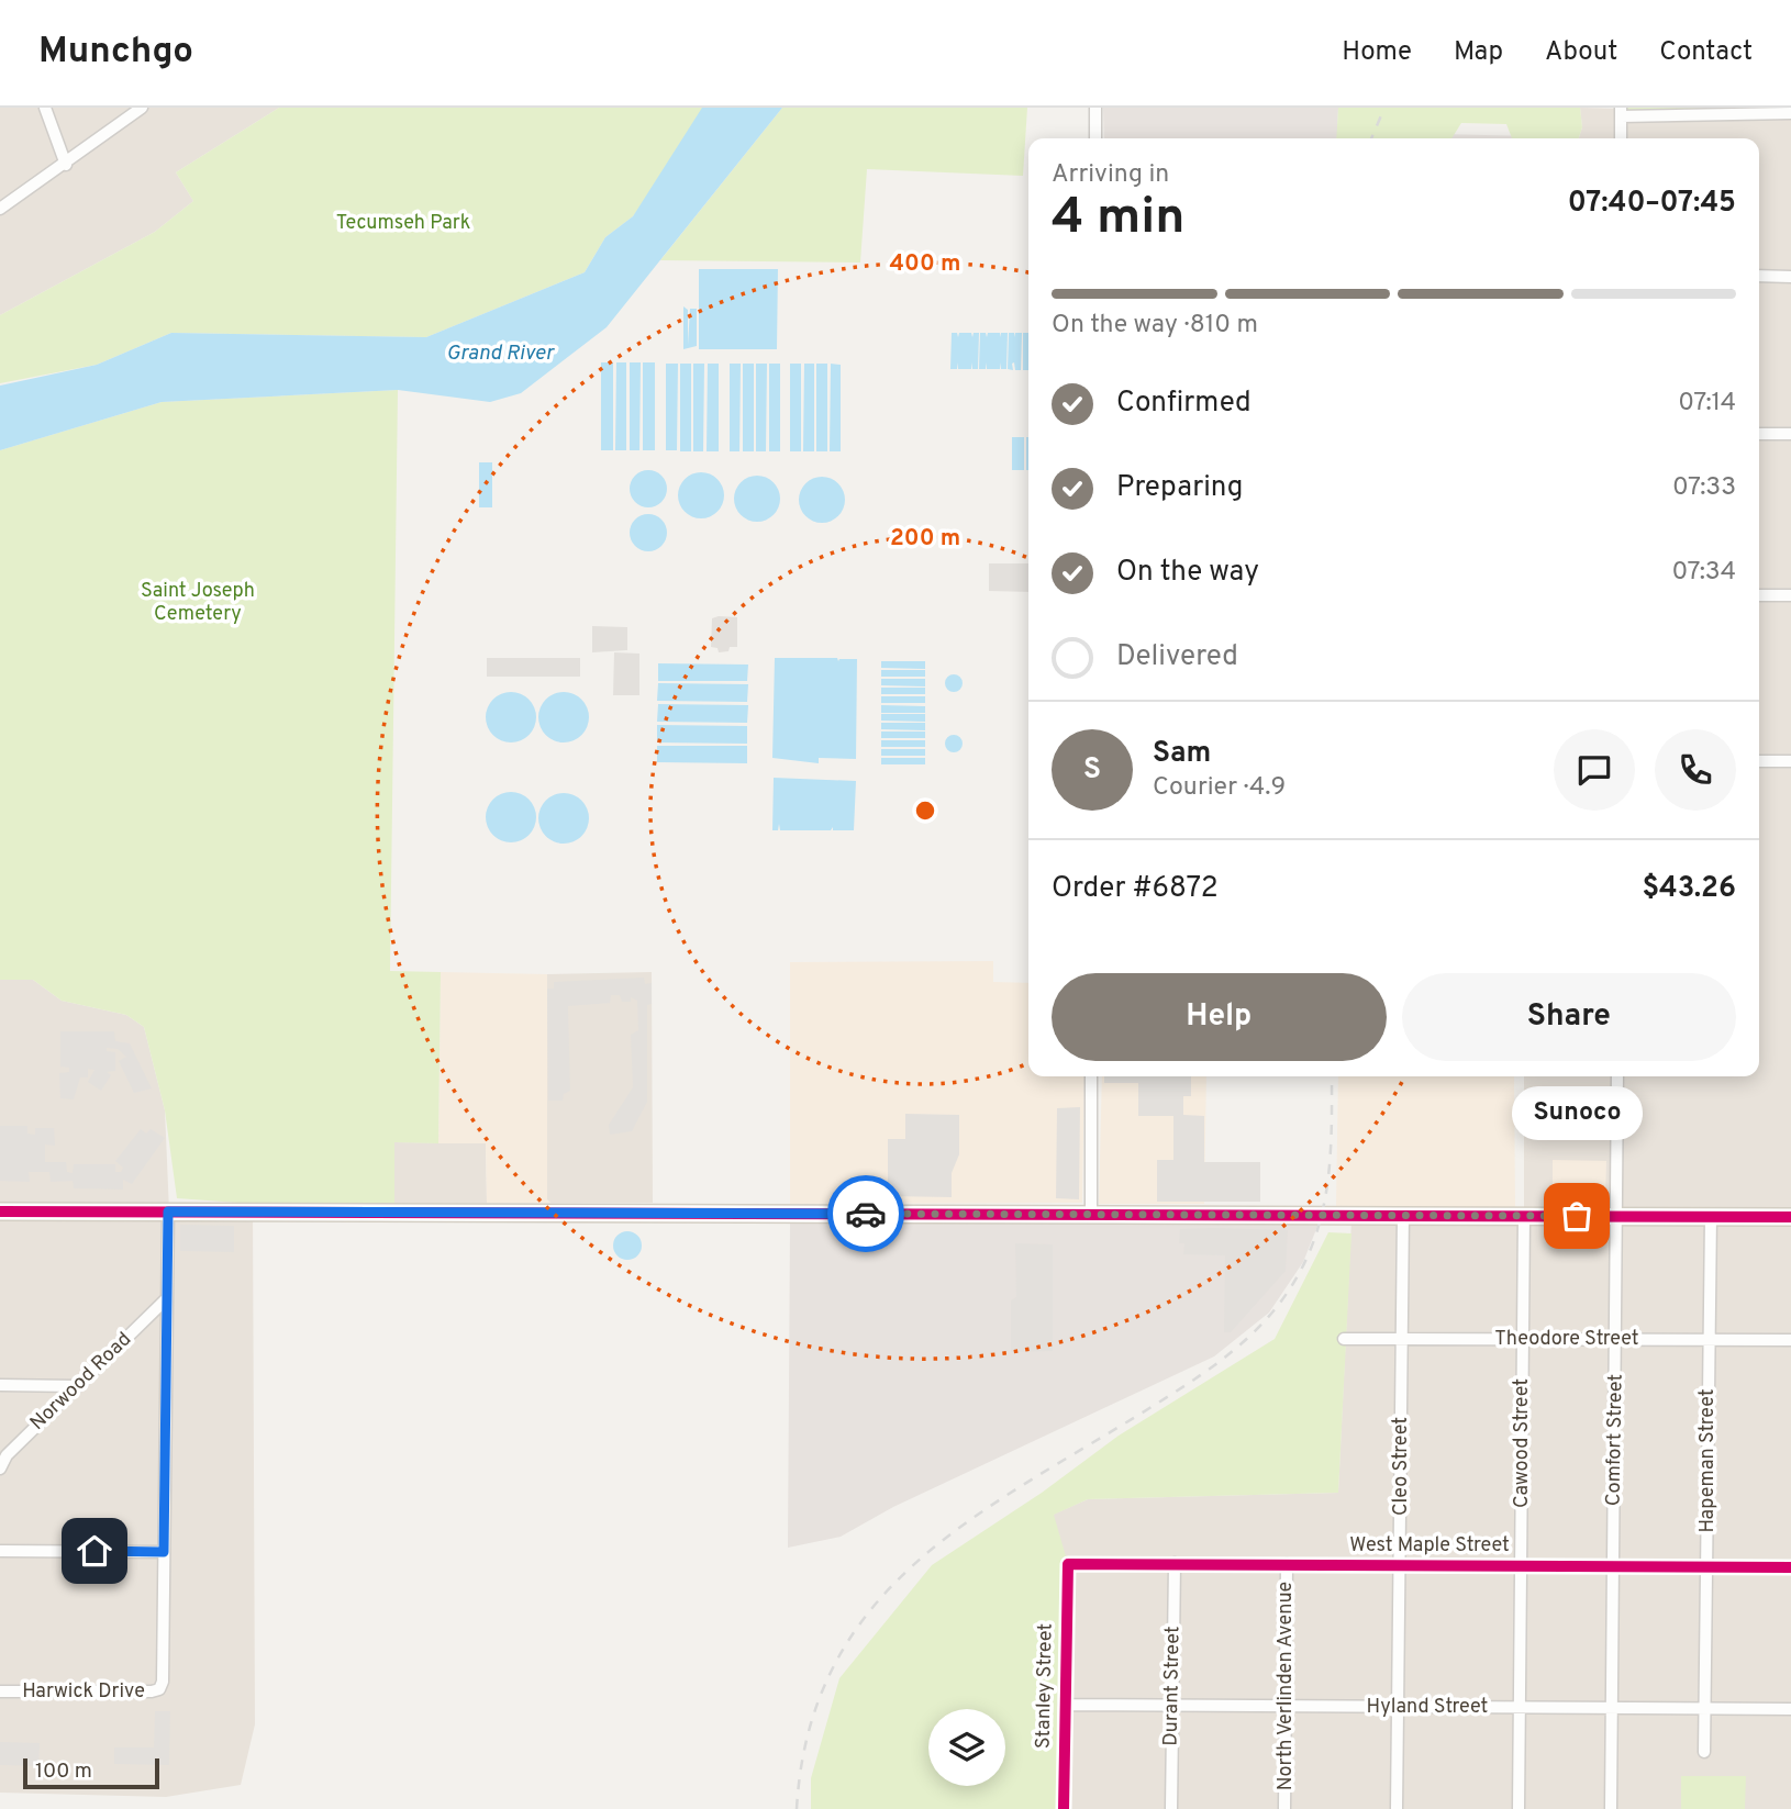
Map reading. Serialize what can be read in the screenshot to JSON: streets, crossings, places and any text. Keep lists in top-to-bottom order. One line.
{"streets":{"street":["Theodore Street","Norwood Road","Comfort Street","Cawood Street","Hapeman Street","Cleo Street","West Maple Street","Stanley Street","Durant Street","North Verlinden Avenue","Harwick Drive","Hyland Street"]},"crossings":[["Theodore Street","Comfort Street"],["Theodore Street","Cawood Street"],["Theodore Street","Hapeman Street"],["Theodore Street","Cleo Street"],["Comfort Street","West Maple Street"],["Comfort Street","Hyland Street"],["Cawood Street","West Maple Street"],["Cawood Street","Hyland Street"],["Hapeman Street","West Maple Street"],["Hapeman Street","Hyland Street"],["Cleo Street","West Maple Street"],["Cleo Street","Hyland Street"],["West Maple Street","Stanley Street"],["West Maple Street","Durant Street"],["West Maple Street","North Verlinden Avenue"],["Stanley Street","Hyland Street"],["Durant Street","Hyland Street"],["North Verlinden Avenue","Hyland Street"]],"water":["Grand River"],"parks":["Tecumseh Park","Saint Joseph Cemetery"],"places":["Sunoco"],"scale_bar":"100 m","page":{"header":"Munchgo","nav":["Home","Map","About","Contact"],"heading":["4 min","Arriving in","07:40–07:45"],"panel":["Sam","Courier · 4.9","Order #6872","$43.26"],"bar":"On the way · 810 m","list":[["Confirmed","07:14"],["Preparing","07:33"],["On the way","07:34"],"Delivered"],"round":"S","buttons":["Help","Share"],"bubble":"Sunoco","scale":"100 m"},"rings":["400 m","200 m"]}
